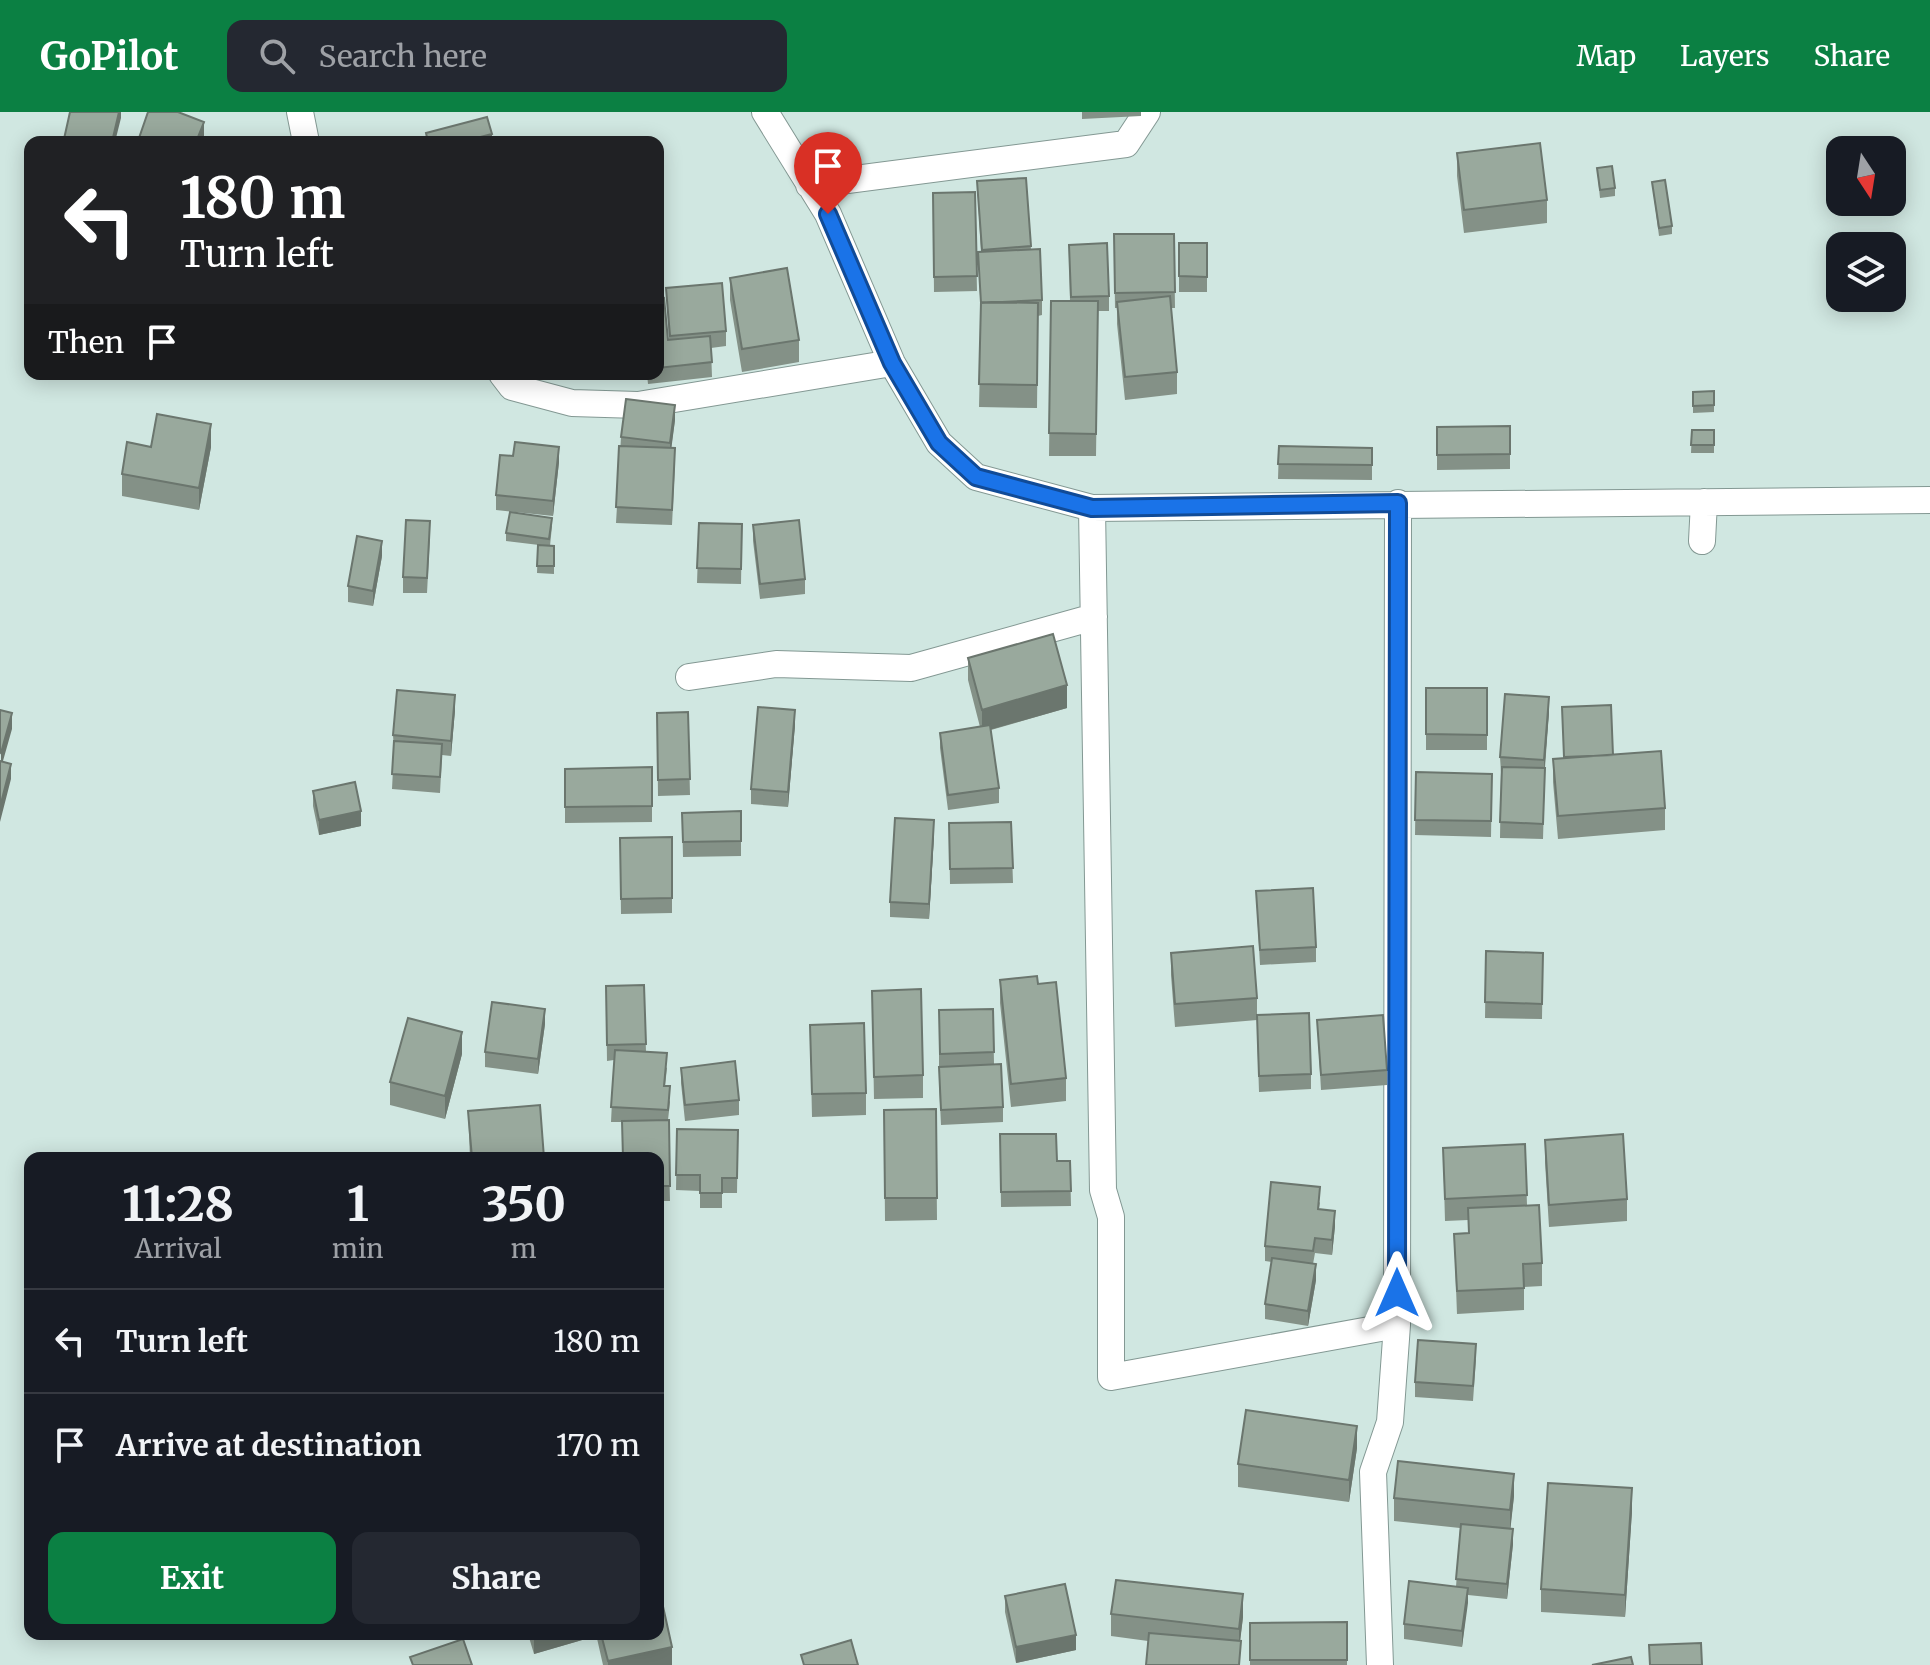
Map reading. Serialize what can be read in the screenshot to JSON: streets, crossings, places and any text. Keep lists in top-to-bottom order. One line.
{"north":"bottom","page":{"header":"GoPilot","search":"Search here","nav":["Map","Layers","Share"],"turn":["180 m","Turn left"],"then":"Then","eta":["11:28","Arrival","1","min","350","m"],"list":[{"name":"Turn left","value":"180 m"},{"name":"Arrive at destination","value":"170 m"}],"buttons":["Exit","Share"]}}
